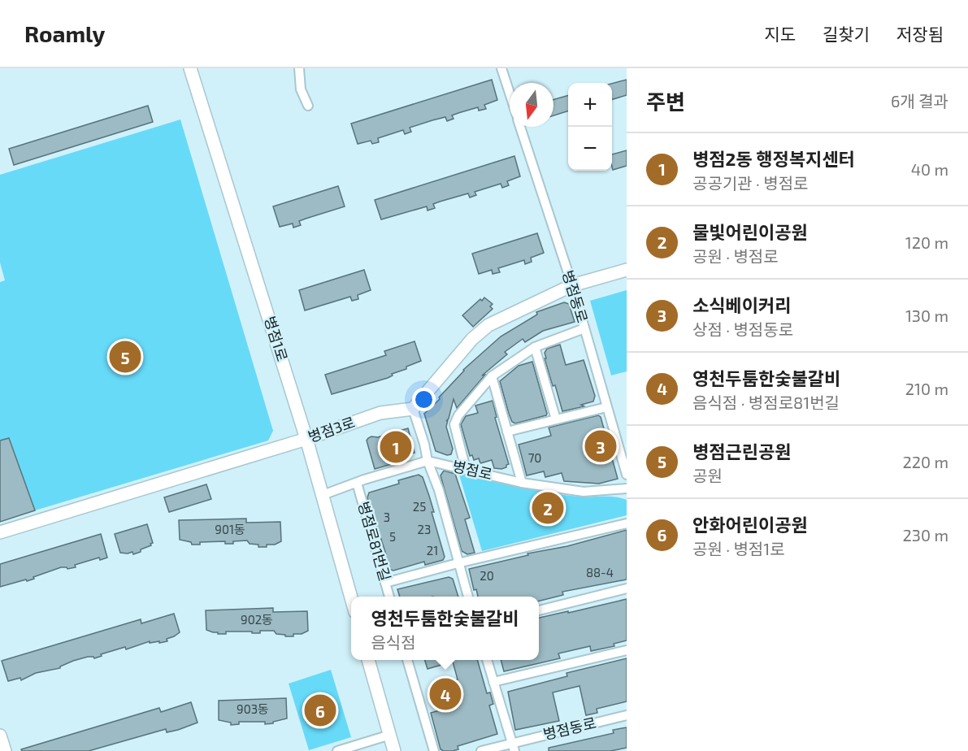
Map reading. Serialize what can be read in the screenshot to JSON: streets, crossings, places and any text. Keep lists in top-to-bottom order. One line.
{"streets":{"street":["병점동로","병점1로","병점3로","병점로","병점로81번길"]},"crossings":[["병점1로","병점3로"],["병점1로","병점로"],["병점로","병점로81번길"]],"house_numbers":["70","25","3","901동","23","5","21","88-4","20","902동","903동"],"north":"bottom","page":{"header":"Roamly","nav":["지도","길찾기","저장됨"],"heading":["주변","6개 결과"],"map_buttons":["+","−"],"list":[{"mark":"1","name":"병점2동 행정복지센터","note":"공공기관 · 병점로","value":"40 m"},{"mark":"2","name":"물빛어린이공원","note":"공원 · 병점로","value":"120 m"},{"mark":"3","name":"소식베이커리","note":"상점 · 병점동로","value":"130 m"},{"mark":"4","name":"영천두툼한숯불갈비","note":"음식점 · 병점로81번길","value":"210 m"},{"mark":"5","name":"병점근린공원","note":"공원","value":"220 m"},{"mark":"6","name":"안화어린이공원","note":"공원 · 병점1로","value":"230 m"}],"pins":["5","3","1","2","4","6"],"popup":["영천두툼한숯불갈비","음식점"]}}
